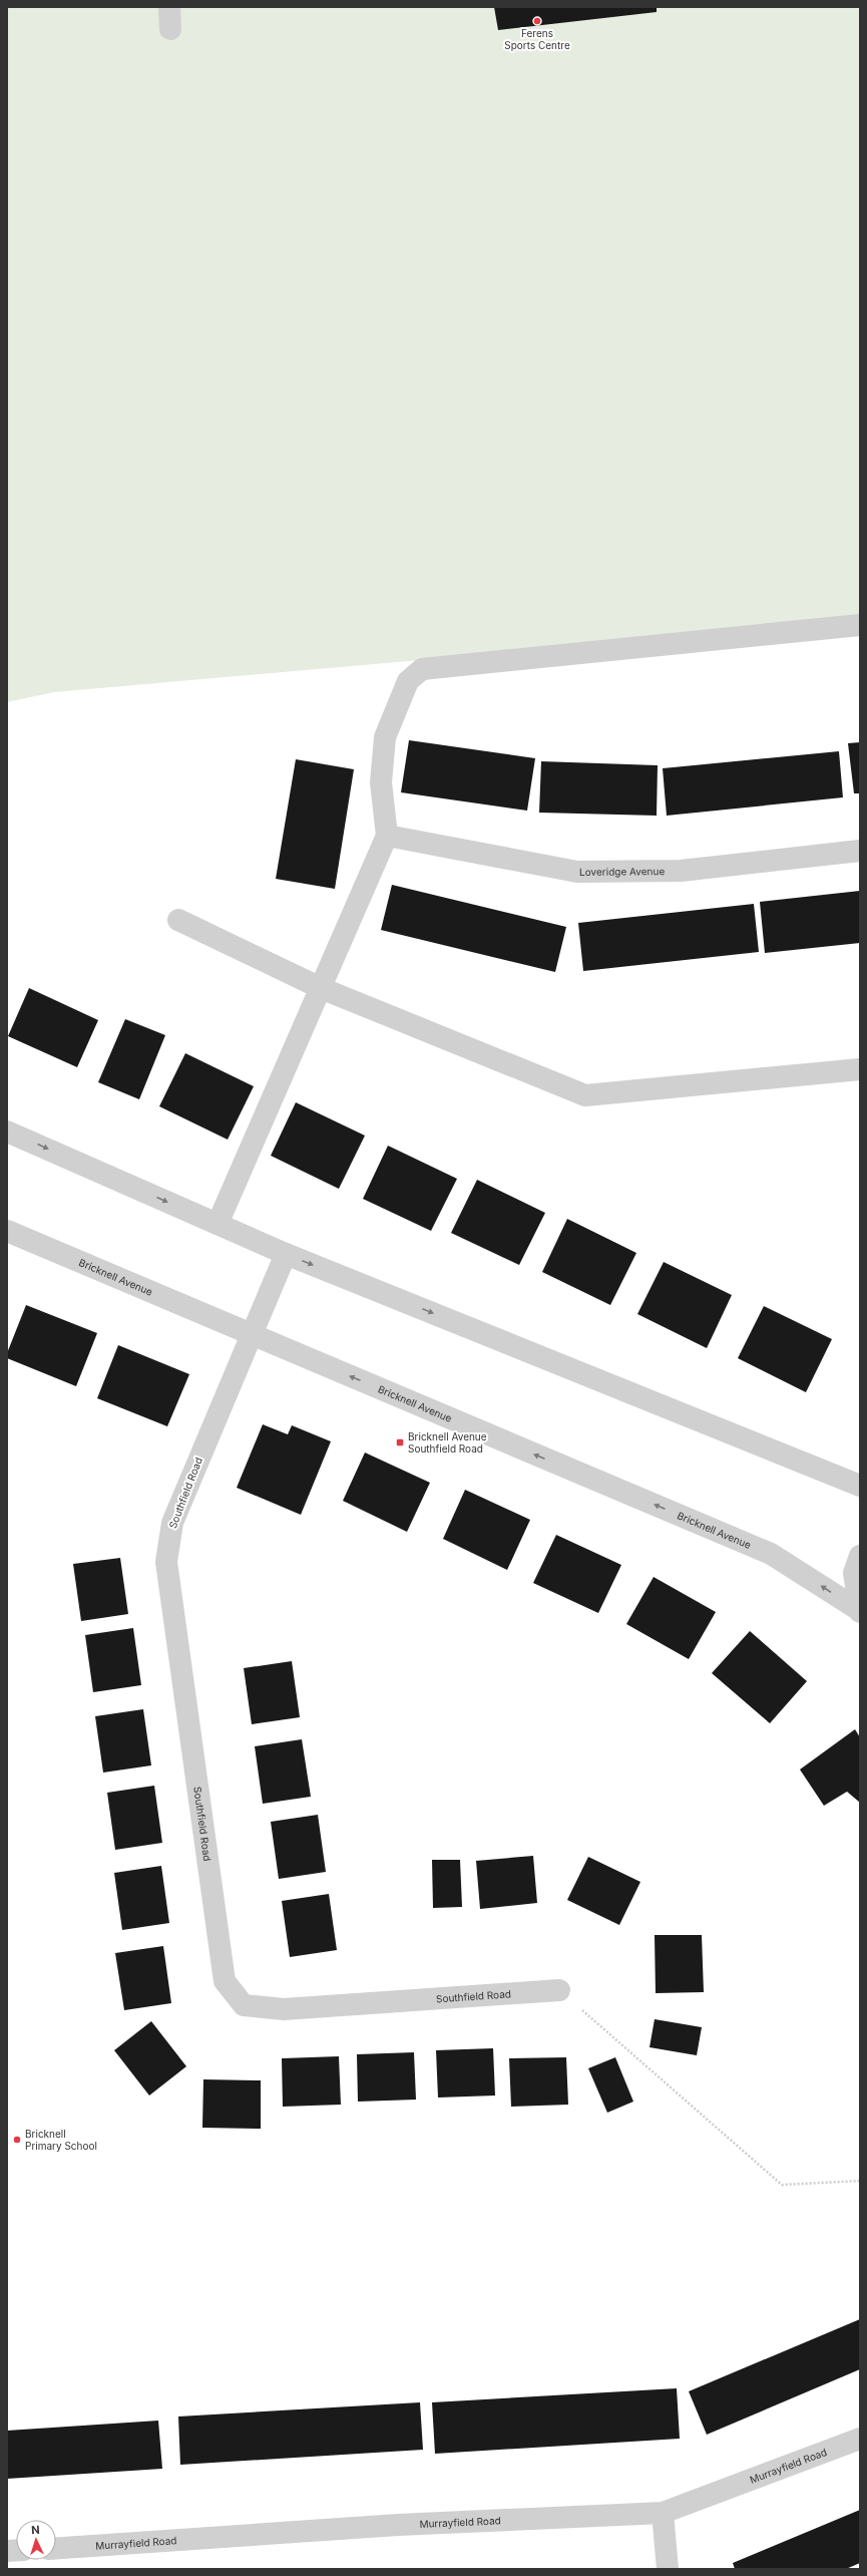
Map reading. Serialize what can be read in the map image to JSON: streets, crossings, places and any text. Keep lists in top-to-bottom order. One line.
{"streets":{"street":["Loveridge Avenue","Bricknell Avenue","Southfield Road","Murrayfield Road"]},"crossings":[["Bricknell Avenue","Southfield Road"]],"places":{"other":["Ferens Sports Centre","Bricknell Primary School"],"transit":["Bricknell Avenue Southfield Road"]},"north":"top"}
